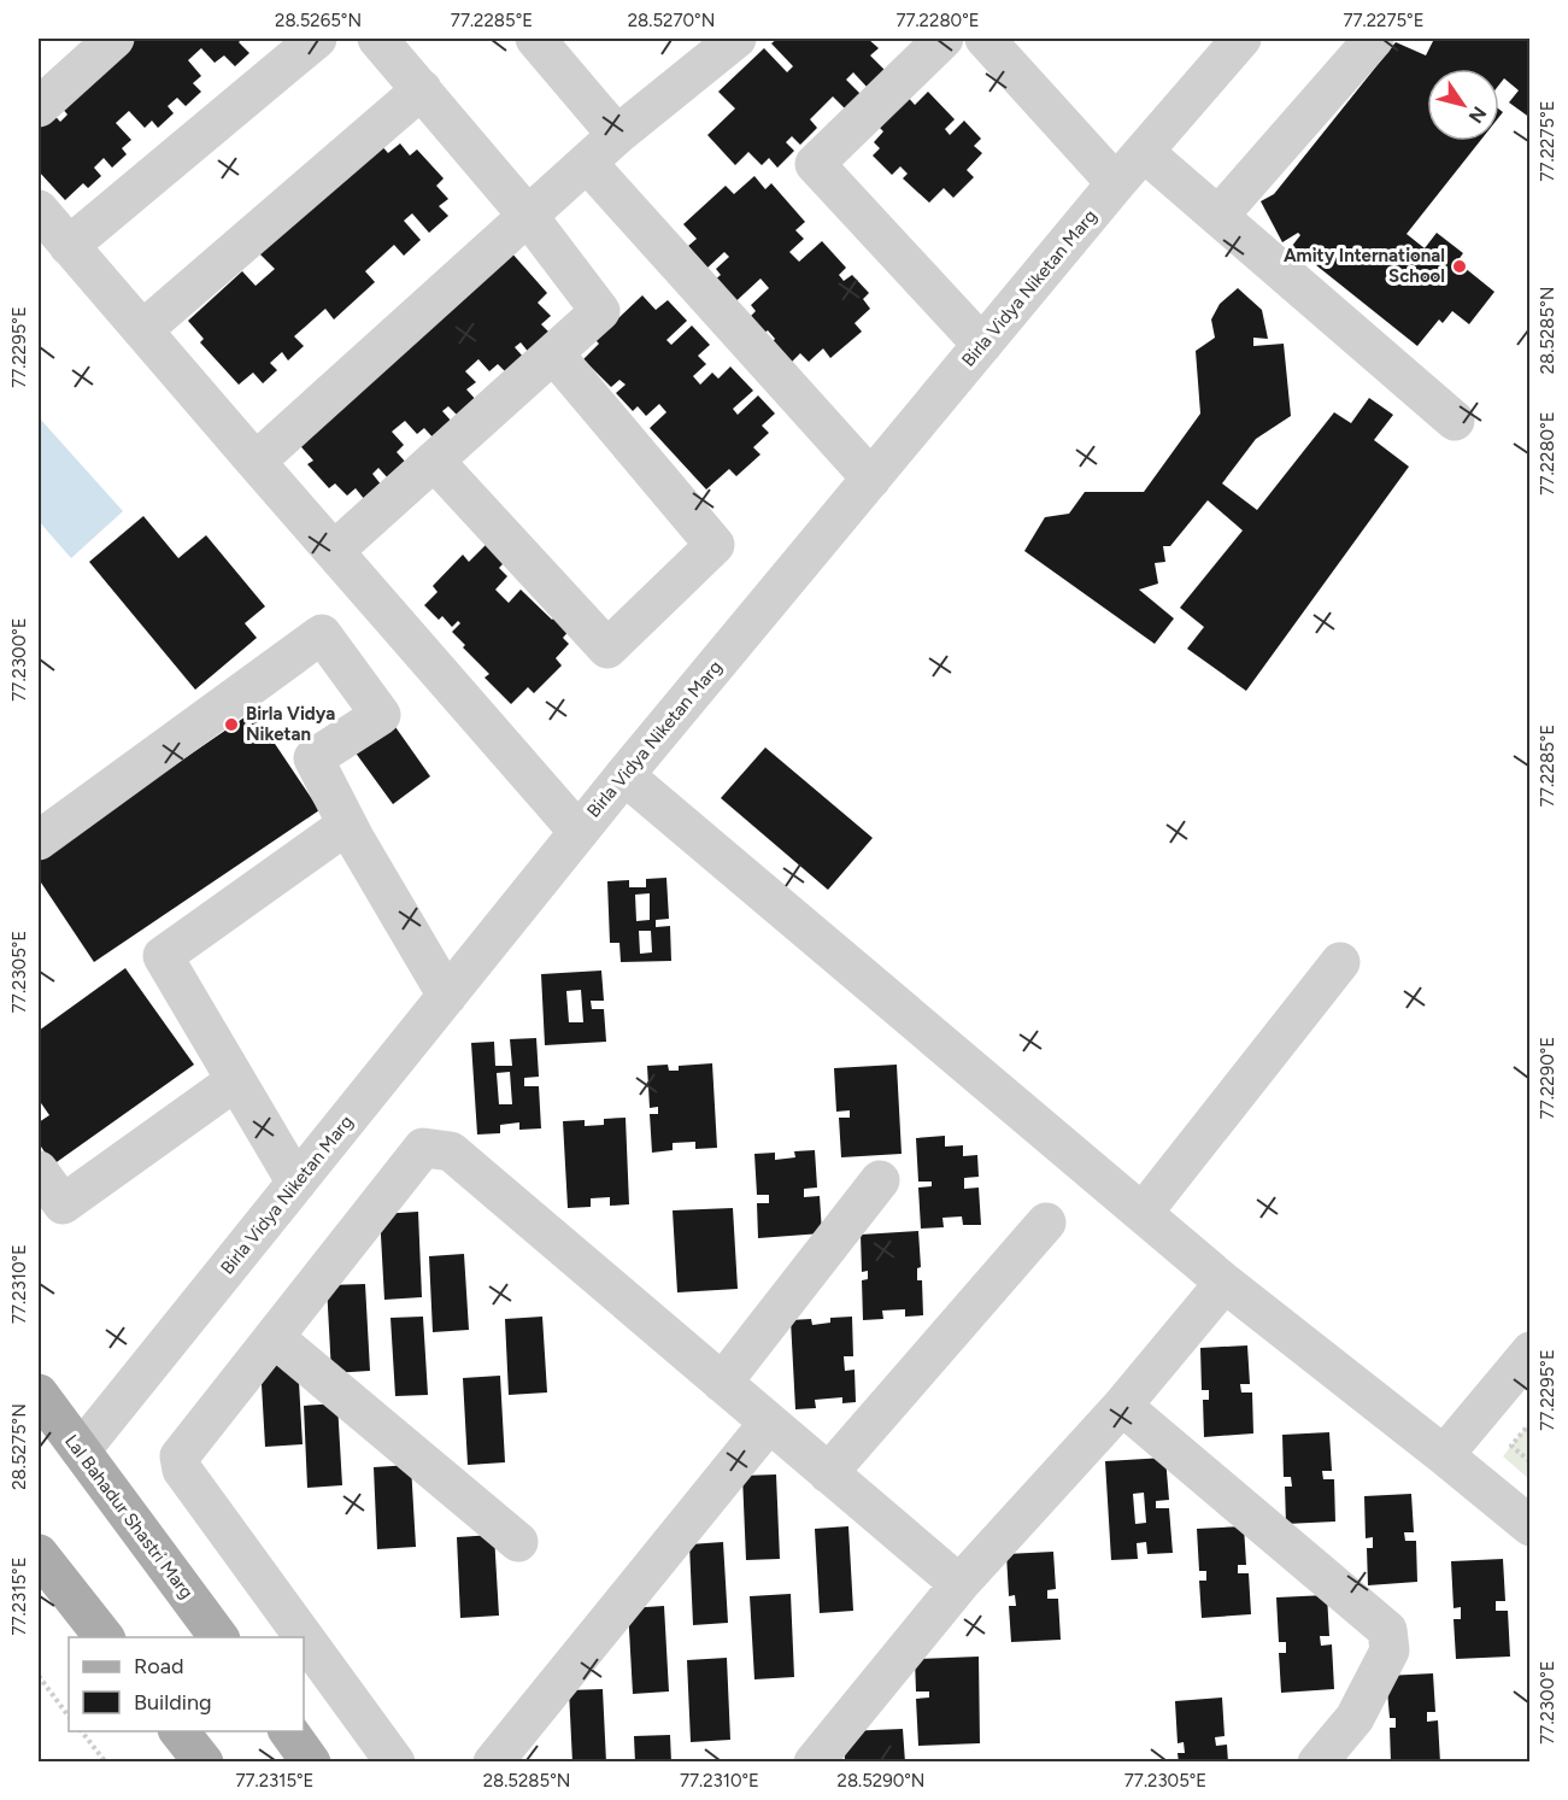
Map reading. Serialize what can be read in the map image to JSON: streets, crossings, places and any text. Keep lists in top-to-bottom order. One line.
{"streets":{"main road":["Lal Bahadur Shastri Marg"],"street":["Birla Vidya Niketan Marg"]},"crossings":[["Birla Vidya Niketan Marg","Lal Bahadur Shastri Marg"]],"places":["Amity International School","Birla Vidya Niketan"],"legend":["Road","Building"],"north":"bottom right","coordinates":["28.5265°N","77.2285°E","28.5270°N","77.2280°E","77.2275°E","28.5285°N","77.2295°E","77.2300°E","77.2305°E","77.2290°E","77.2310°E","28.5275°N","77.2315°E","28.5290°N"]}
